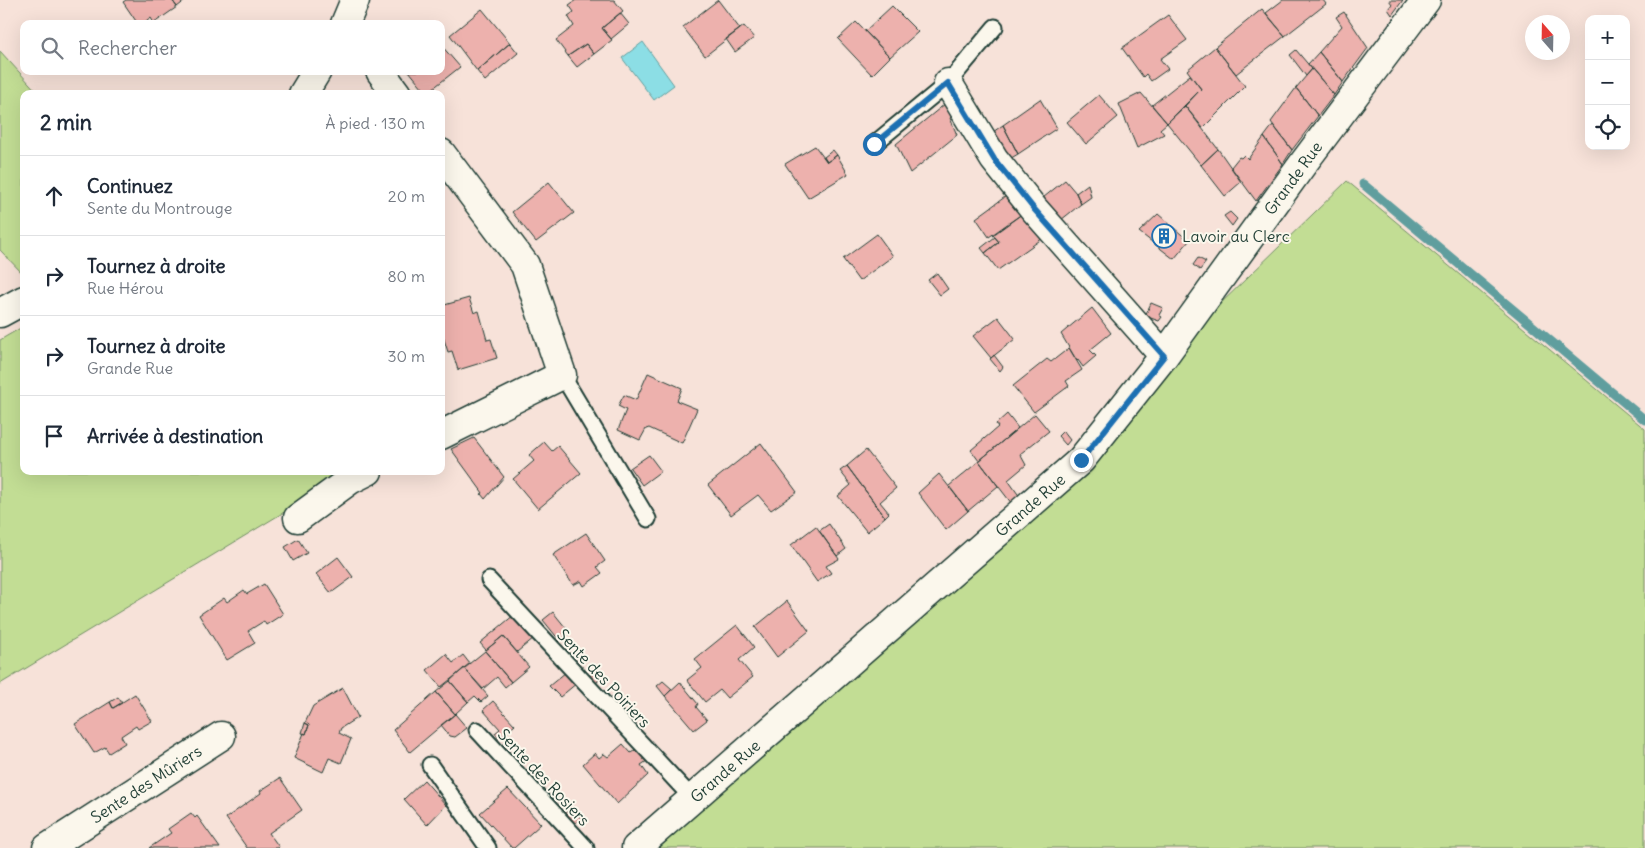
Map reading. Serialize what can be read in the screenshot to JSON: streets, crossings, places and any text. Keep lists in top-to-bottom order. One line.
{"streets":{"street":["Grande Rue","Sente des Mûriers"],"lane":["Sente des Poiriers","Sente des Rosiers"]},"crossings":[["Grande Rue","Sente des Poiriers"]],"places":{"building":["Lavoir au Clerc"]},"north":"top","page":{"map_buttons":["+","−"],"search":"Rechercher","heading":["2 min","À pied · 130 m"],"list":[["Continuez","Sente du Montrouge","20 m"],["Tournez à droite","Rue Hérou","80 m"],["Tournez à droite","Grande Rue","30 m"],"Arrivée à destination"]}}
